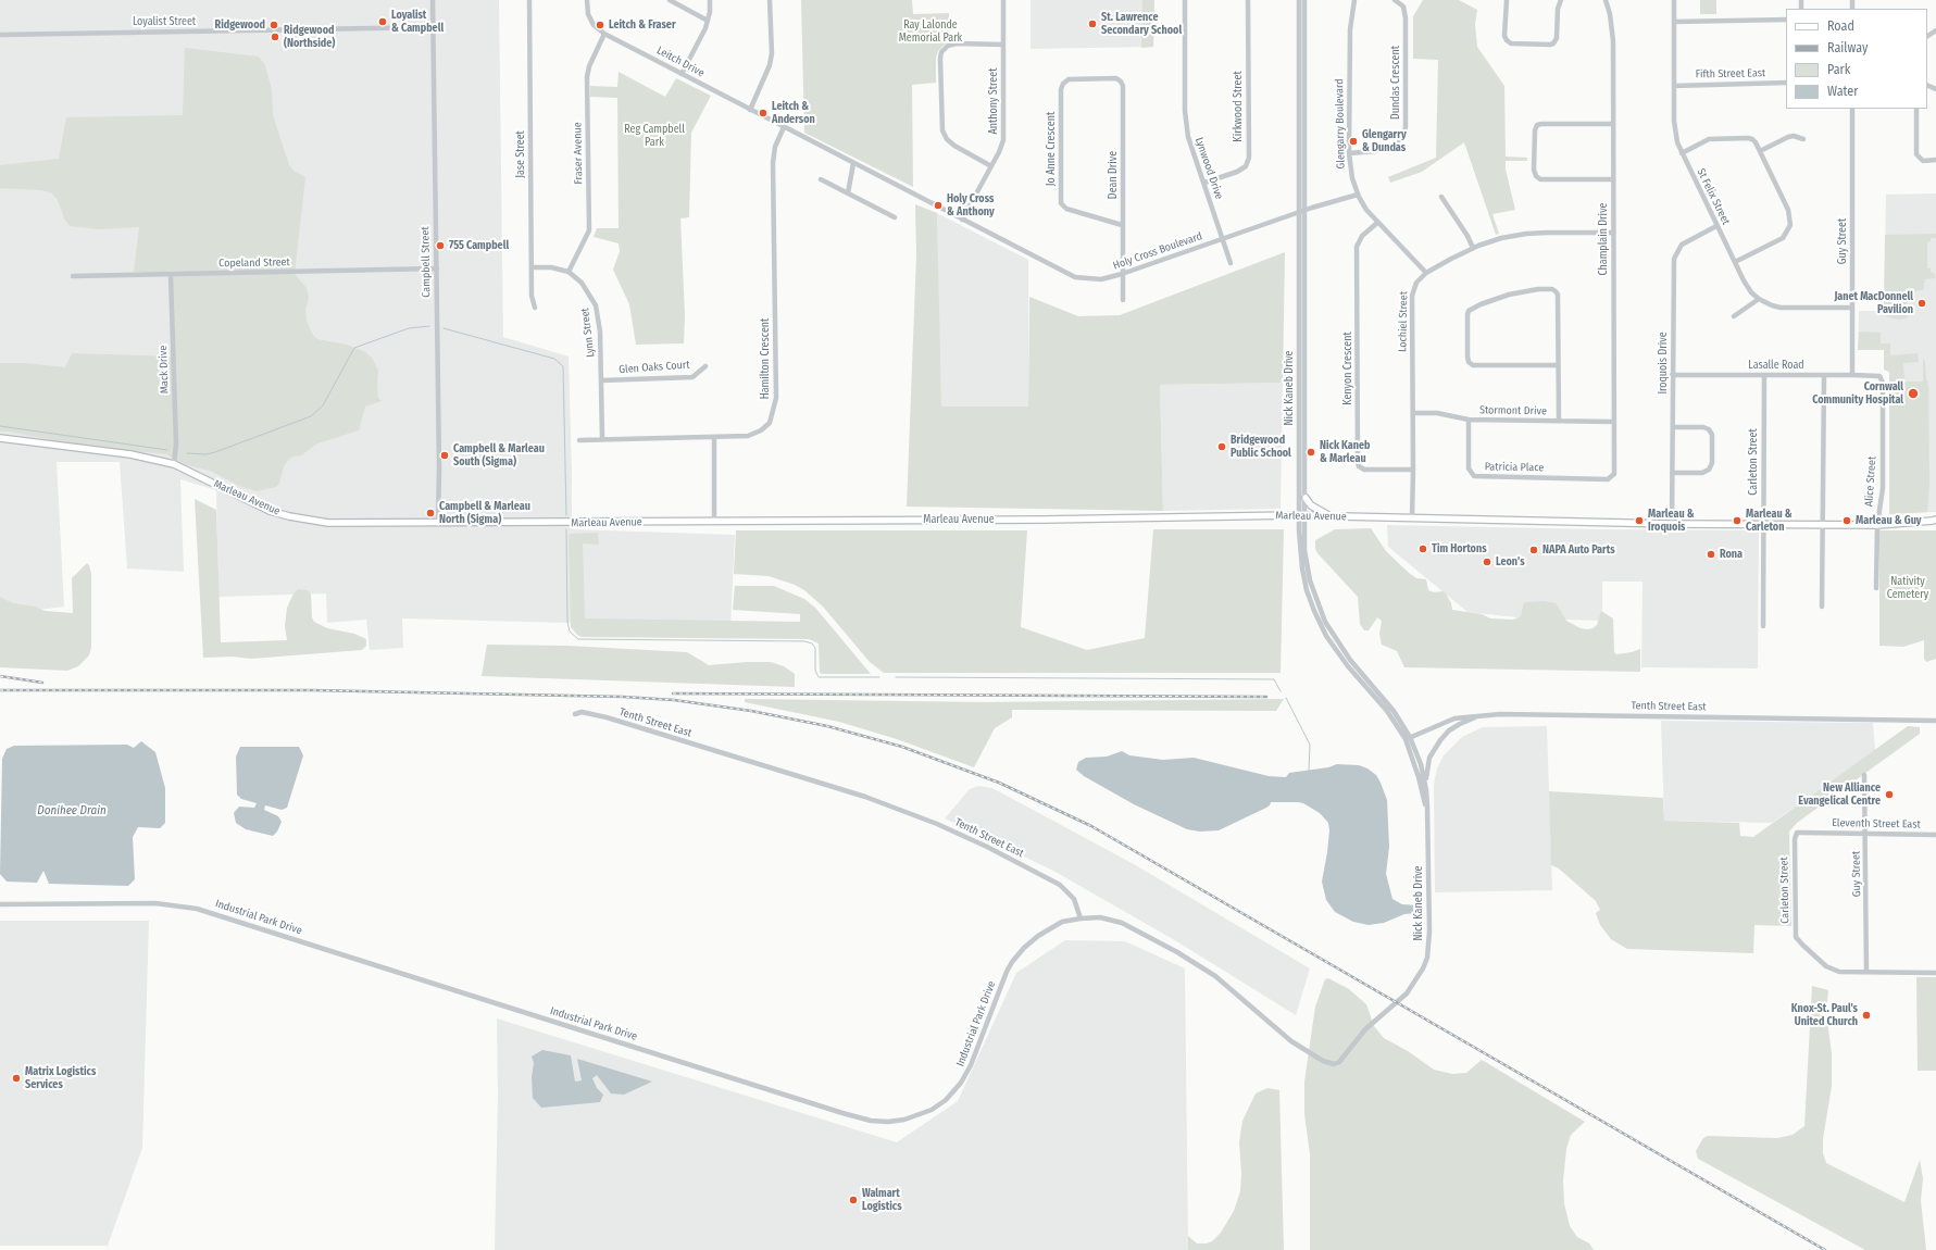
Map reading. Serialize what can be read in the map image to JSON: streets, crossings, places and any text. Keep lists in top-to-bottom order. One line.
{"streets":{"main road":["Marleau Avenue"],"street":["Loyalist Street","Leitch Drive","Fifth Street East","Dundas Crescent","Anthony Street","Kirkwood Street","Glengarry Boulevard","Jo Anne Crescent","Fraser Avenue","Jase Street","Lynwood Drive","Dean Drive","St Felix Street","Champlain Drive","Guy Street","Holy Cross Boulevard","Campbell Street","Copeland Street","Lochiel Street","Lynn Street","Hamilton Crescent","Iroquois Drive","Lasalle Road","Glen Oaks Court","Kenyon Crescent","Mack Drive","Nick Kaneb Drive","Stormont Drive","Carleton Street","Patricia Place","Alice Street","Tenth Street East","Eleventh Street East","Industrial Park Drive"]},"crossings":[["Loyalist Street","Campbell Street"],["Leitch Drive","Fraser Avenue"],["Leitch Drive","Holy Cross Boulevard"],["Leitch Drive","Hamilton Crescent"],["Fifth Street East","St Felix Street"],["Dundas Crescent","Glengarry Boulevard"],["Anthony Street","Holy Cross Boulevard"],["Kirkwood Street","Lynwood Drive"],["Glengarry Boulevard","Holy Cross Boulevard"],["Glengarry Boulevard","Lochiel Street"],["Glengarry Boulevard","Kenyon Crescent"],["Jo Anne Crescent","Dean Drive"],["Fraser Avenue","Lynn Street"],["Lynwood Drive","Holy Cross Boulevard"],["Dean Drive","Holy Cross Boulevard"],["St Felix Street","Guy Street"],["St Felix Street","Iroquois Drive"],["Champlain Drive","Lochiel Street"],["Champlain Drive","Stormont Drive"],["Champlain Drive","Patricia Place"],["Guy Street","Lasalle Road"],["Guy Street","Carleton Street"],["Guy Street","Eleventh Street East"],["Holy Cross Boulevard","Hamilton Crescent"],["Holy Cross Boulevard","Nick Kaneb Drive"],["Campbell Street","Copeland Street"],["Campbell Street","Marleau Avenue"],["Copeland Street","Mack Drive"],["Lochiel Street","Kenyon Crescent"],["Lochiel Street","Stormont Drive"],["Lochiel Street","Marleau Avenue"],["Lynn Street","Hamilton Crescent"],["Lynn Street","Glen Oaks Court"],["Iroquois Drive","Lasalle Road"],["Iroquois Drive","Marleau Avenue"],["Lasalle Road","Carleton Street"],["Lasalle Road","Alice Street"],["Mack Drive","Marleau Avenue"],["Nick Kaneb Drive","Marleau Avenue"],["Nick Kaneb Drive","Tenth Street East"],["Nick Kaneb Drive","Industrial Park Drive"],["Stormont Drive","Patricia Place"],["Carleton Street","Marleau Avenue"],["Carleton Street","Eleventh Street East"],["Alice Street","Marleau Avenue"],["Tenth Street East","Industrial Park Drive"]],"water":["Donihee Drain"],"parks":["Ray Lalonde Memorial Park","Reg Campbell Park","Nativity Cemetery"],"places":["Loyalist & Campbell","St. Lawrence Secondary School","Ridgewood","Leitch & Fraser","Ridgewood (Northside)","Leitch & Anderson","Glengarry & Dundas","Holy Cross & Anthony","755 Campbell","Janet MacDonnell Pavilion","Cornwall Community Hospital","Bridgewood Public School","Nick Kaneb & Marleau","Campbell & Marleau South (Sigma)","Campbell & Marleau North (Sigma)","Marleau & Iroquois","Marleau & Carleton","Marleau & Guy","Tim Hortons","NAPA Auto Parts","Rona","Leon's","New Alliance Evangelical Centre","Knox-St. Paul's United Church","Matrix Logistics Services","Walmart Logistics"],"legend":["Road","Railway","Park","Water"]}
